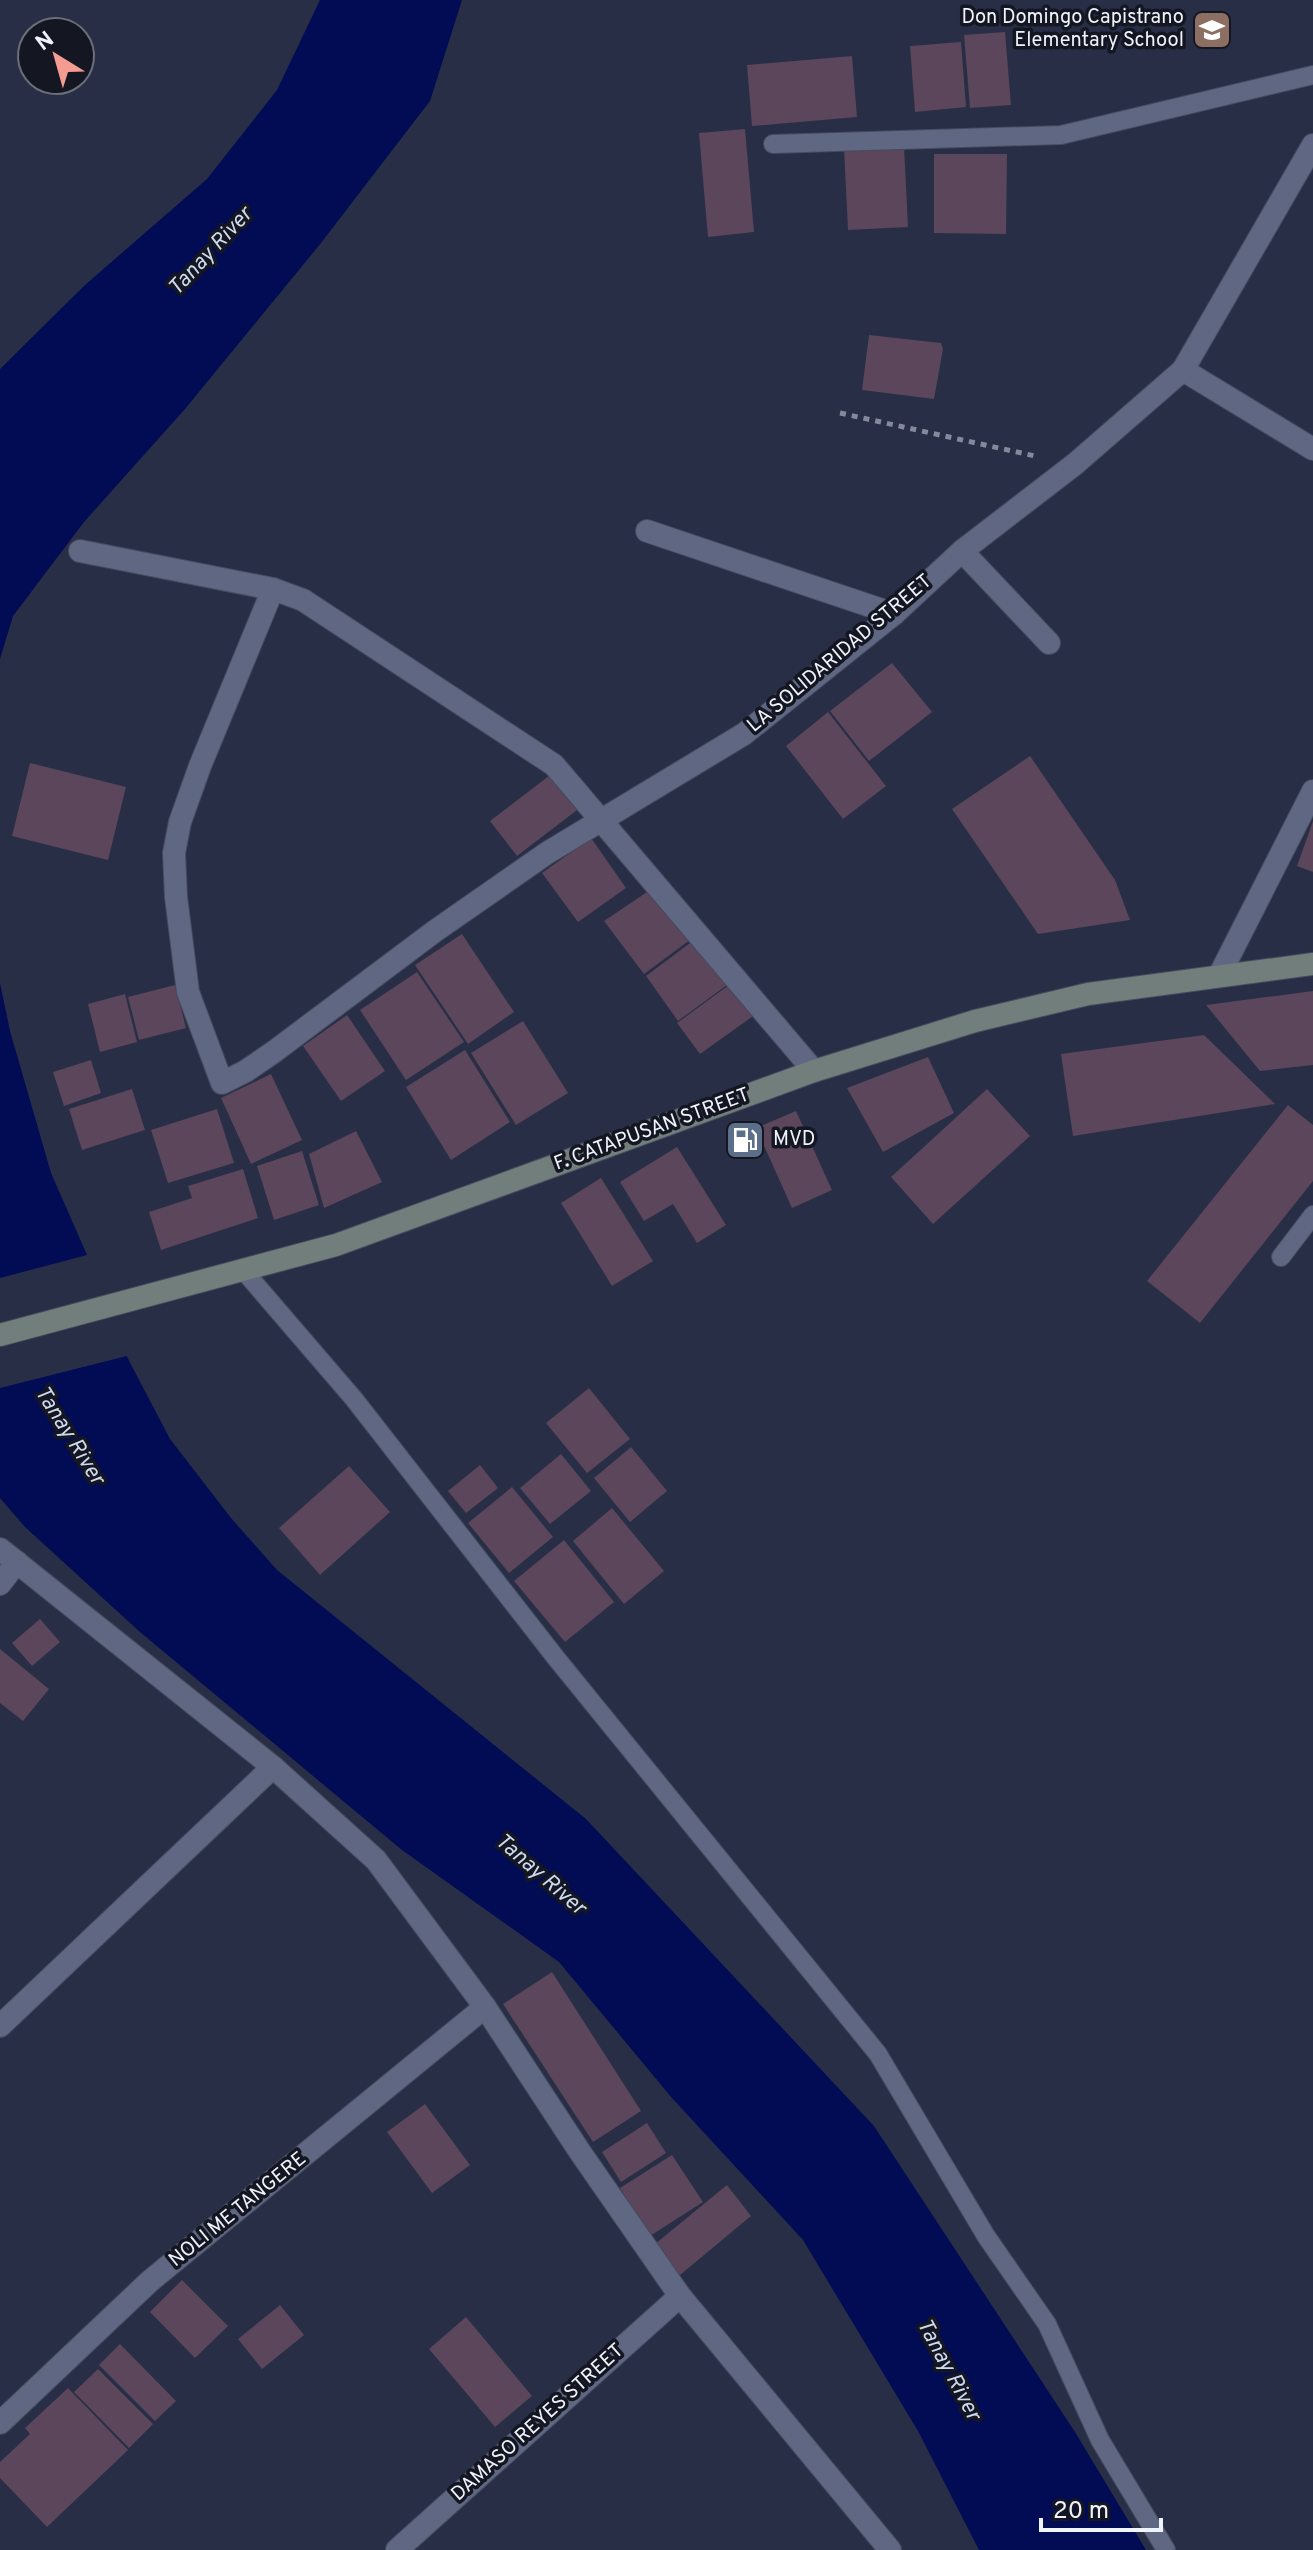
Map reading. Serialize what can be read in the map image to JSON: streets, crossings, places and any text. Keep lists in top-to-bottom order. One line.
{"streets":{"main road":["F. CATAPUSAN STREET"],"street":["LA SOLIDARIDAD STREET","NOLI ME TANGERE","DAMASO REYES STREET"]},"water":["Tanay River"],"places":{"school or university":["Don Domingo Capistrano Elementary School"],"fuel station":["MVD"]},"scale_bar":"20 m","north":"top left"}
